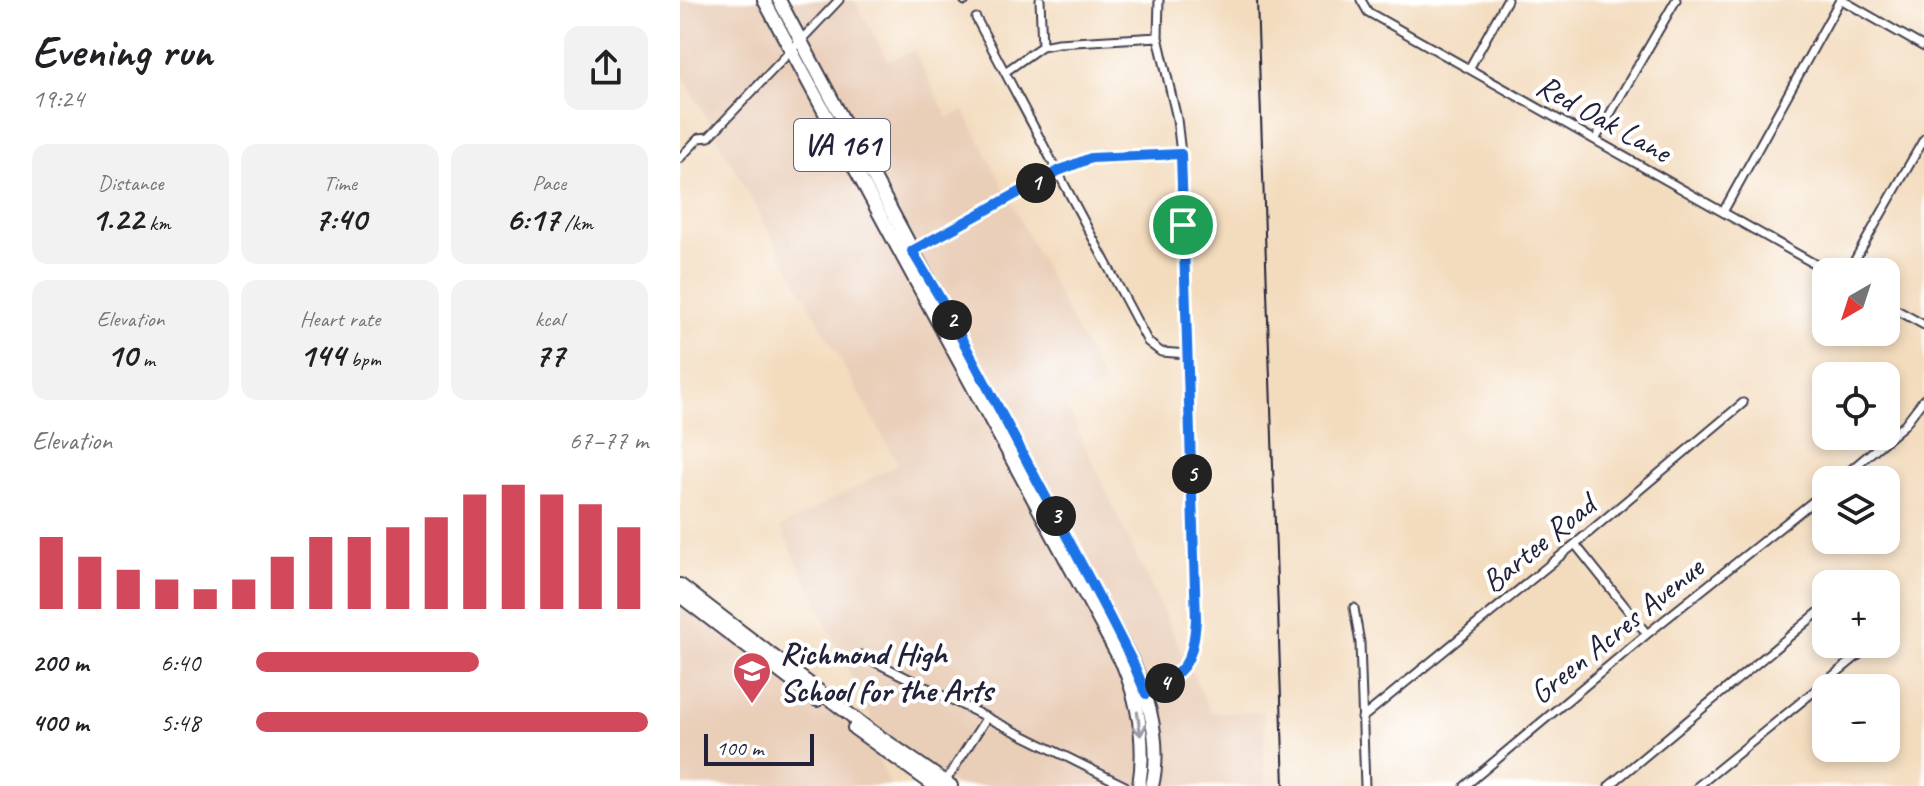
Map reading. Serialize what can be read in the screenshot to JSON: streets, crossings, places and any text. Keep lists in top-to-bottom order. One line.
{"streets":{"main road":["VA 161"],"street":["Red Oak Lane","Bartee Road","Green Acres Avenue"]},"places":{"school or university":["Richmond High School for the Arts"]},"scale_bar":"100 m","north":"bottom left","page":{"heading":["Evening run","19:24"],"stats":[["Distance","1.22 km"],["Time","7:40"],["Pace","6:17 /km"],["Elevation","10 m"],["Heart rate","144 bpm"],["kcal","77"]],"pins":["1","2","5","3","4"],"map_buttons":["+","−"],"chart":["Elevation","67–77 m"],"list":[{"name":"200 m","note":"6:40"},{"name":"400 m","note":"5:48"}],"scale":"100 m"}}
